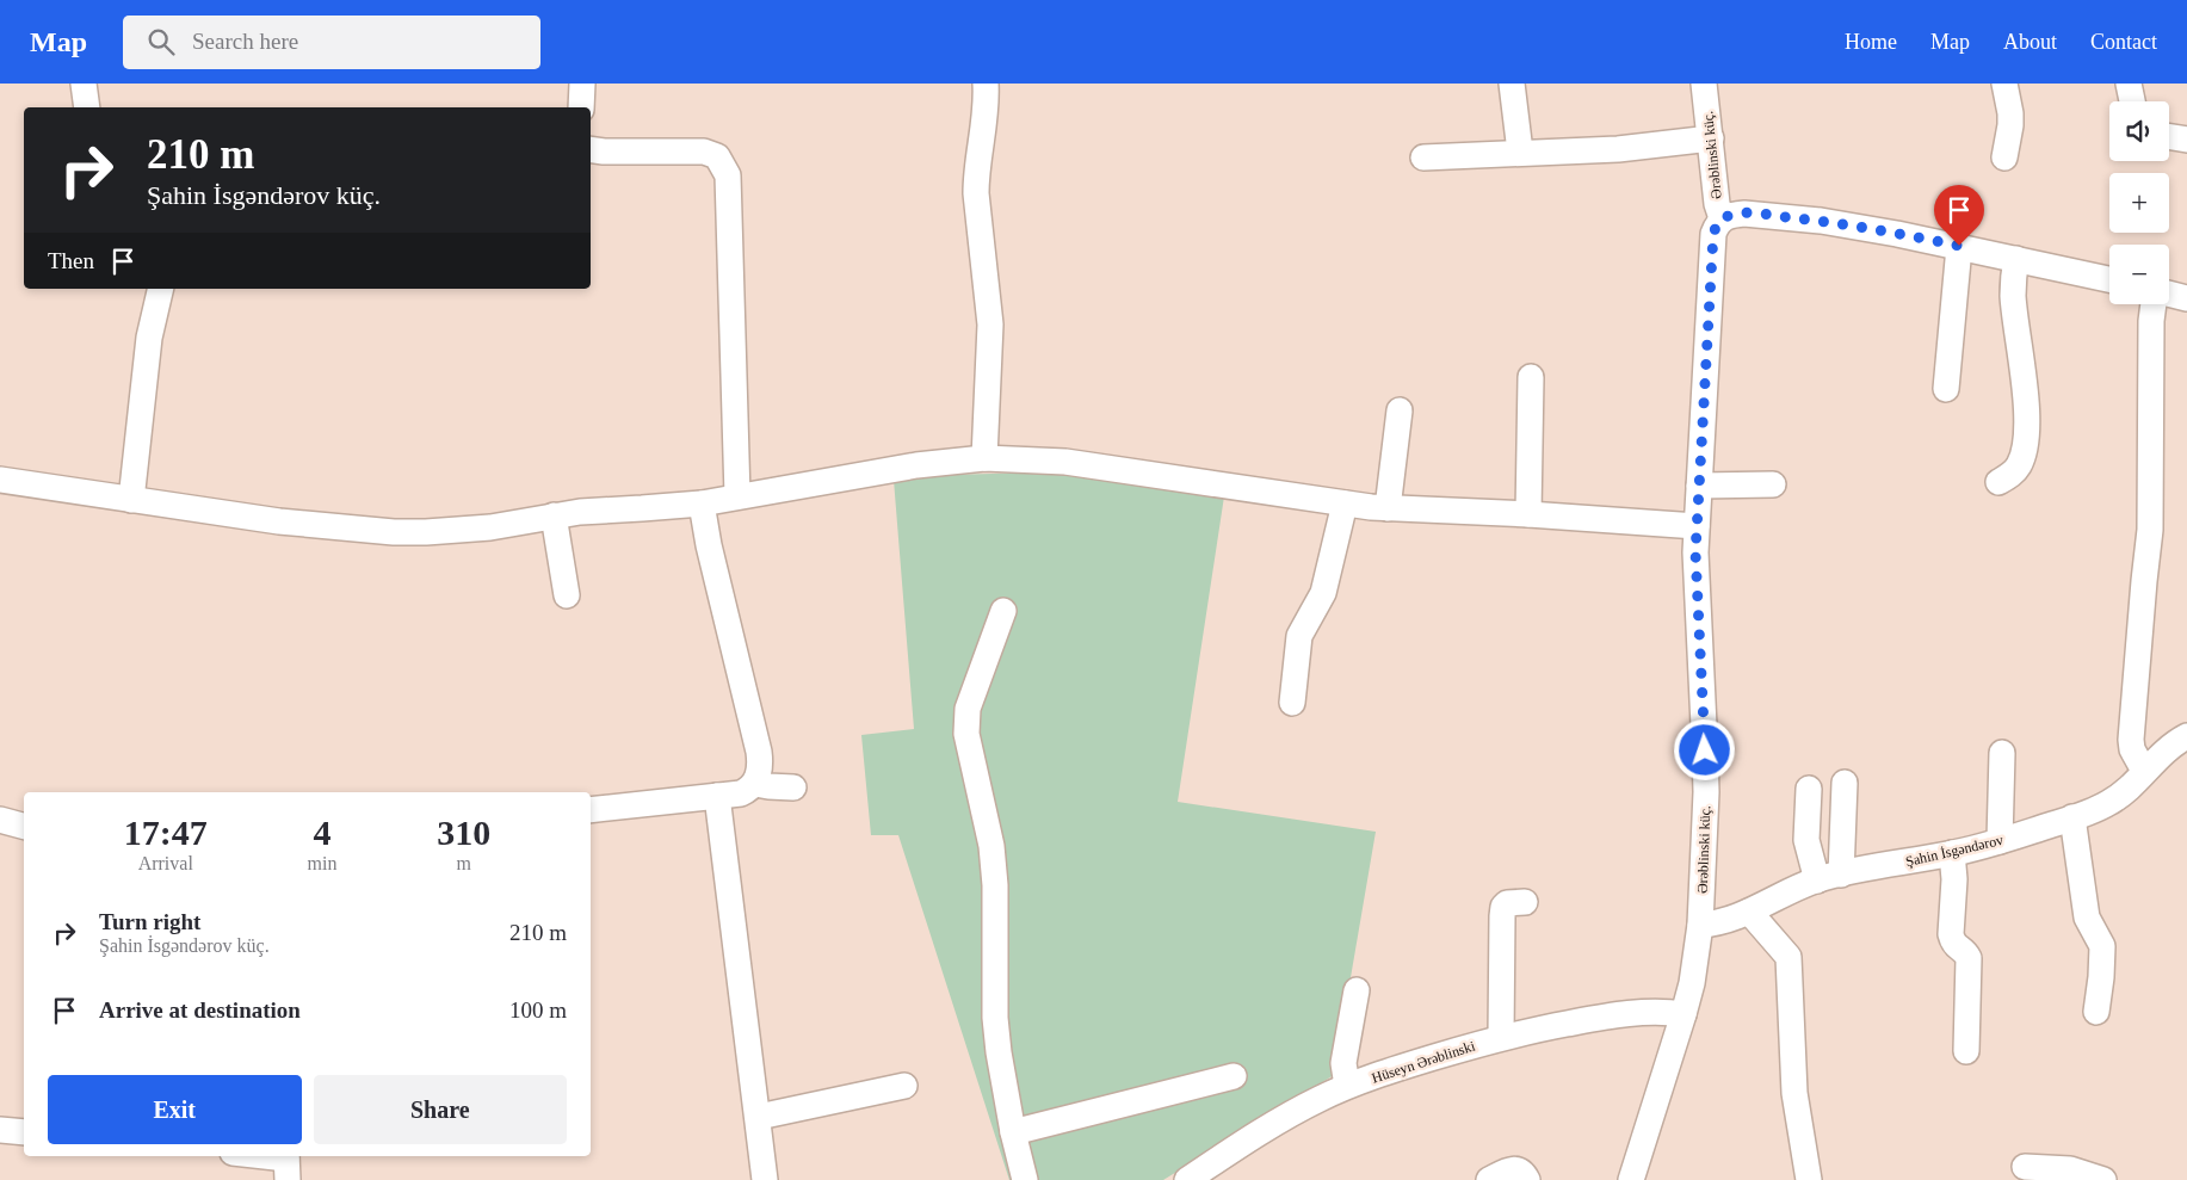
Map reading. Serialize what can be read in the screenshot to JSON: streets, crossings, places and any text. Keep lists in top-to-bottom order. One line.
{"streets":{"street":["Ərəblinski küç.","Şahin İsgəndərov","Hüseyn Ərəblinski"]},"crossings":[["Ərəblinski küç.","Şahin İsgəndərov"],["Ərəblinski küç.","Hüseyn Ərəblinski"]],"page":{"header":"Map","search":"Search here","nav":["Home","Map","About","Contact"],"map_buttons":["+","−"],"turn":["210 m","Şahin İsgəndərov küç."],"then":"Then","eta":["17:47","Arrival","4","min","310","m"],"list":[{"name":"Turn right","note":"Şahin İsgəndərov küç.","value":"210 m"},{"name":"Arrive at destination","value":"100 m"}],"buttons":["Exit","Share"]}}
